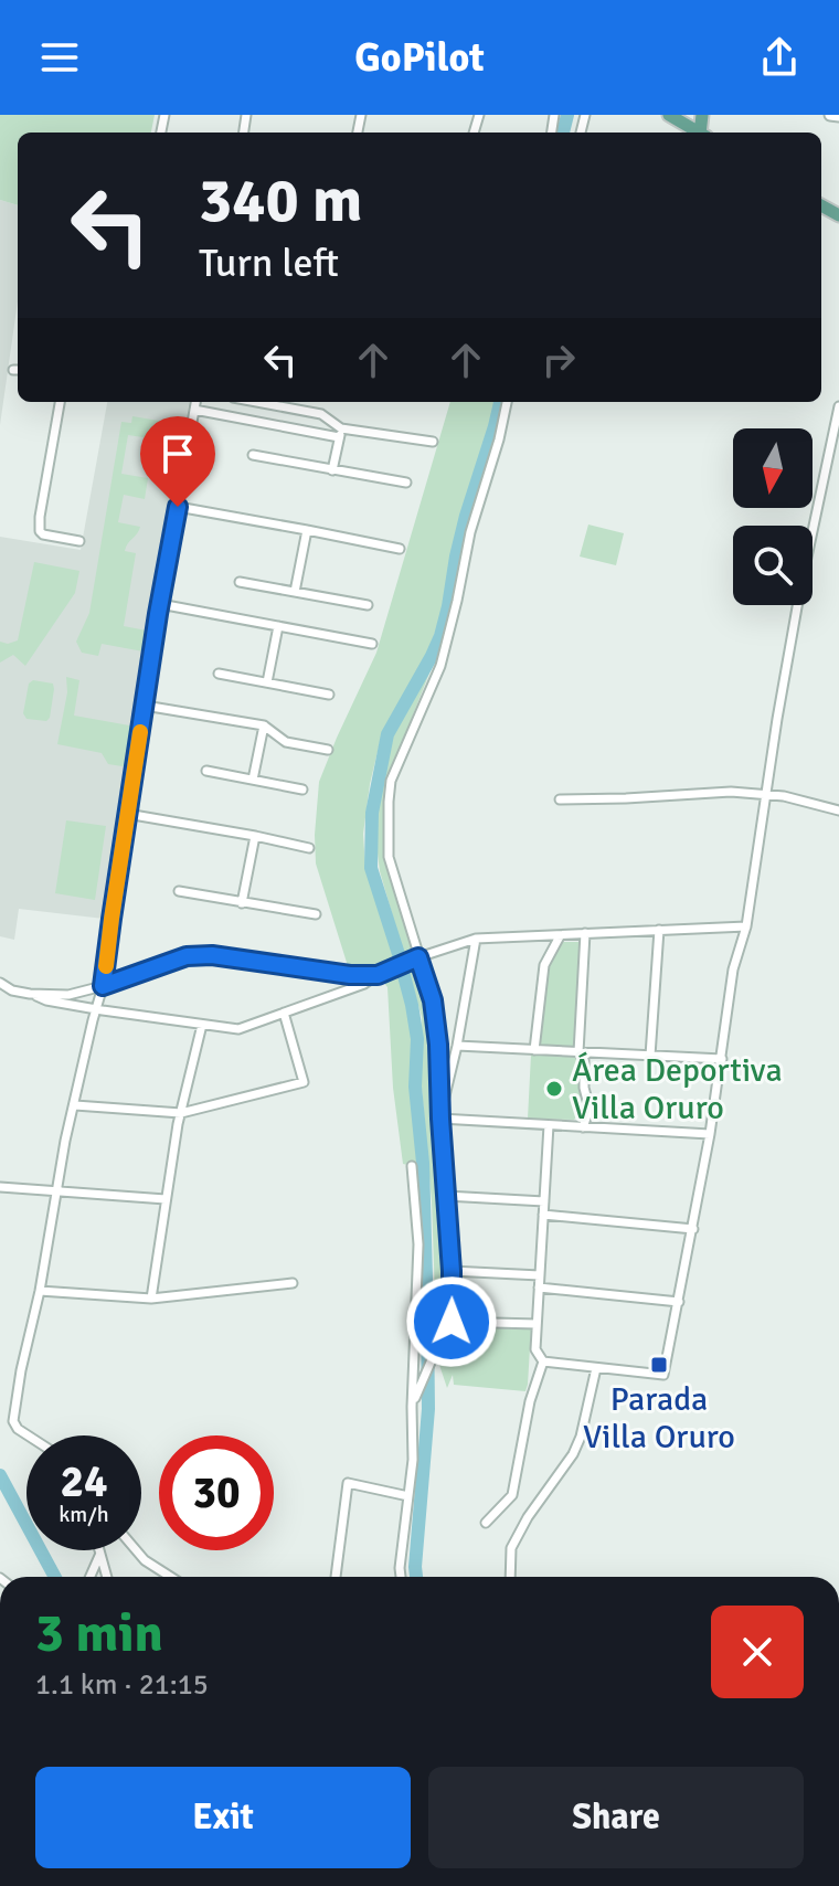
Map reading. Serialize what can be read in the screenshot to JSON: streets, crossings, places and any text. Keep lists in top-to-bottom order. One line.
{"places":{"other":["Área Deportiva Villa Oruro"],"transit":["Parada Villa Oruro"]},"north":"bottom","page":{"header":"GoPilot","turn":["340 m","Turn left"],"speed":"24 km/h","limit":"30","heading":["3 min","1.1 km · 21:15"],"buttons":["Exit","Share"]}}
